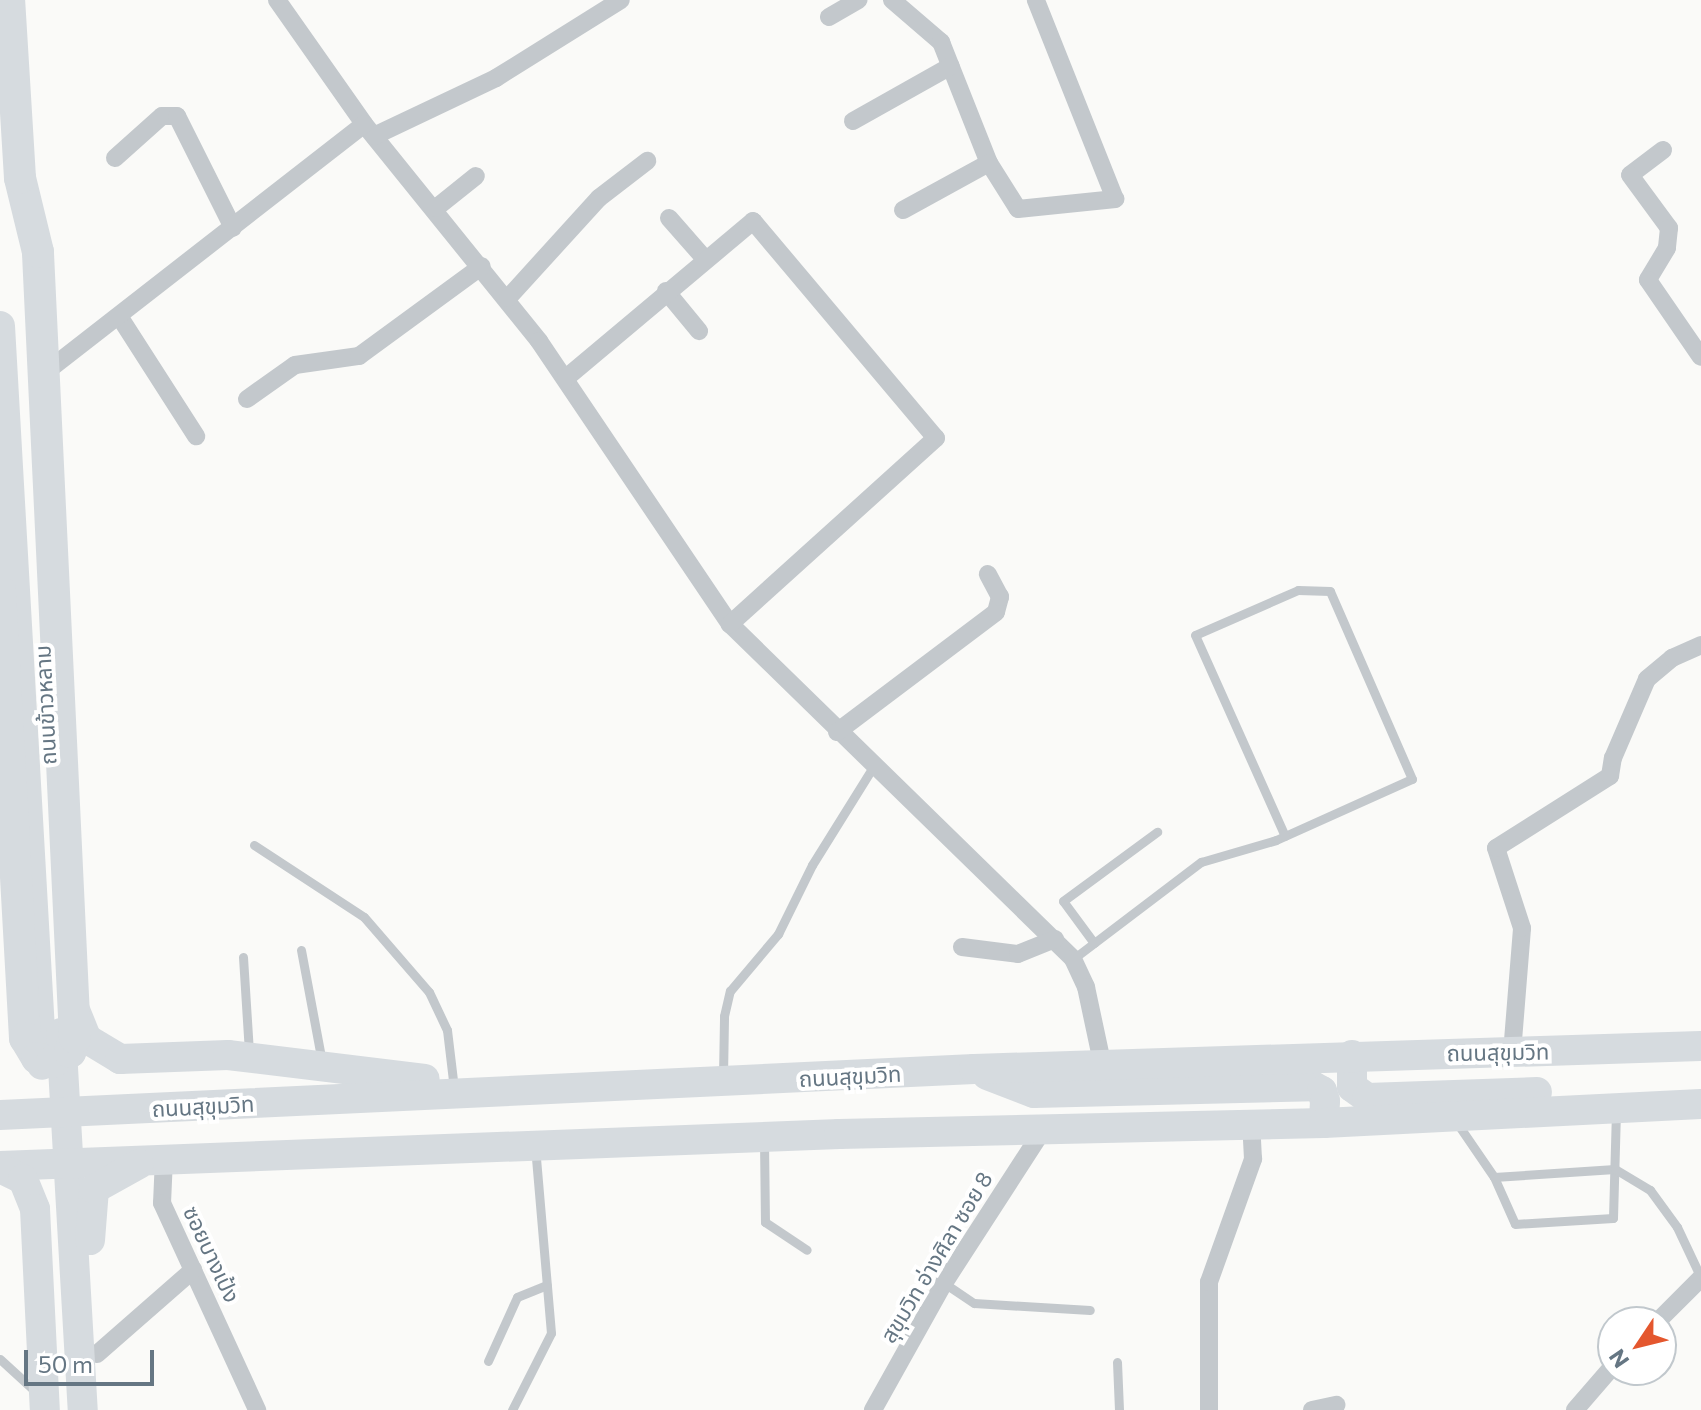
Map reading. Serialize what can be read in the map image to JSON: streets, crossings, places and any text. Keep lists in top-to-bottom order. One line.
{"streets":{"highway":["ถนนข้าวหลาม"],"main road":["ถนนสุขุมวิท"],"street":["ซอยบางเป้ง","สุขุมวิท อ่างศิลา ซอย 8"]},"scale_bar":"50 m","north":"bottom left"}
